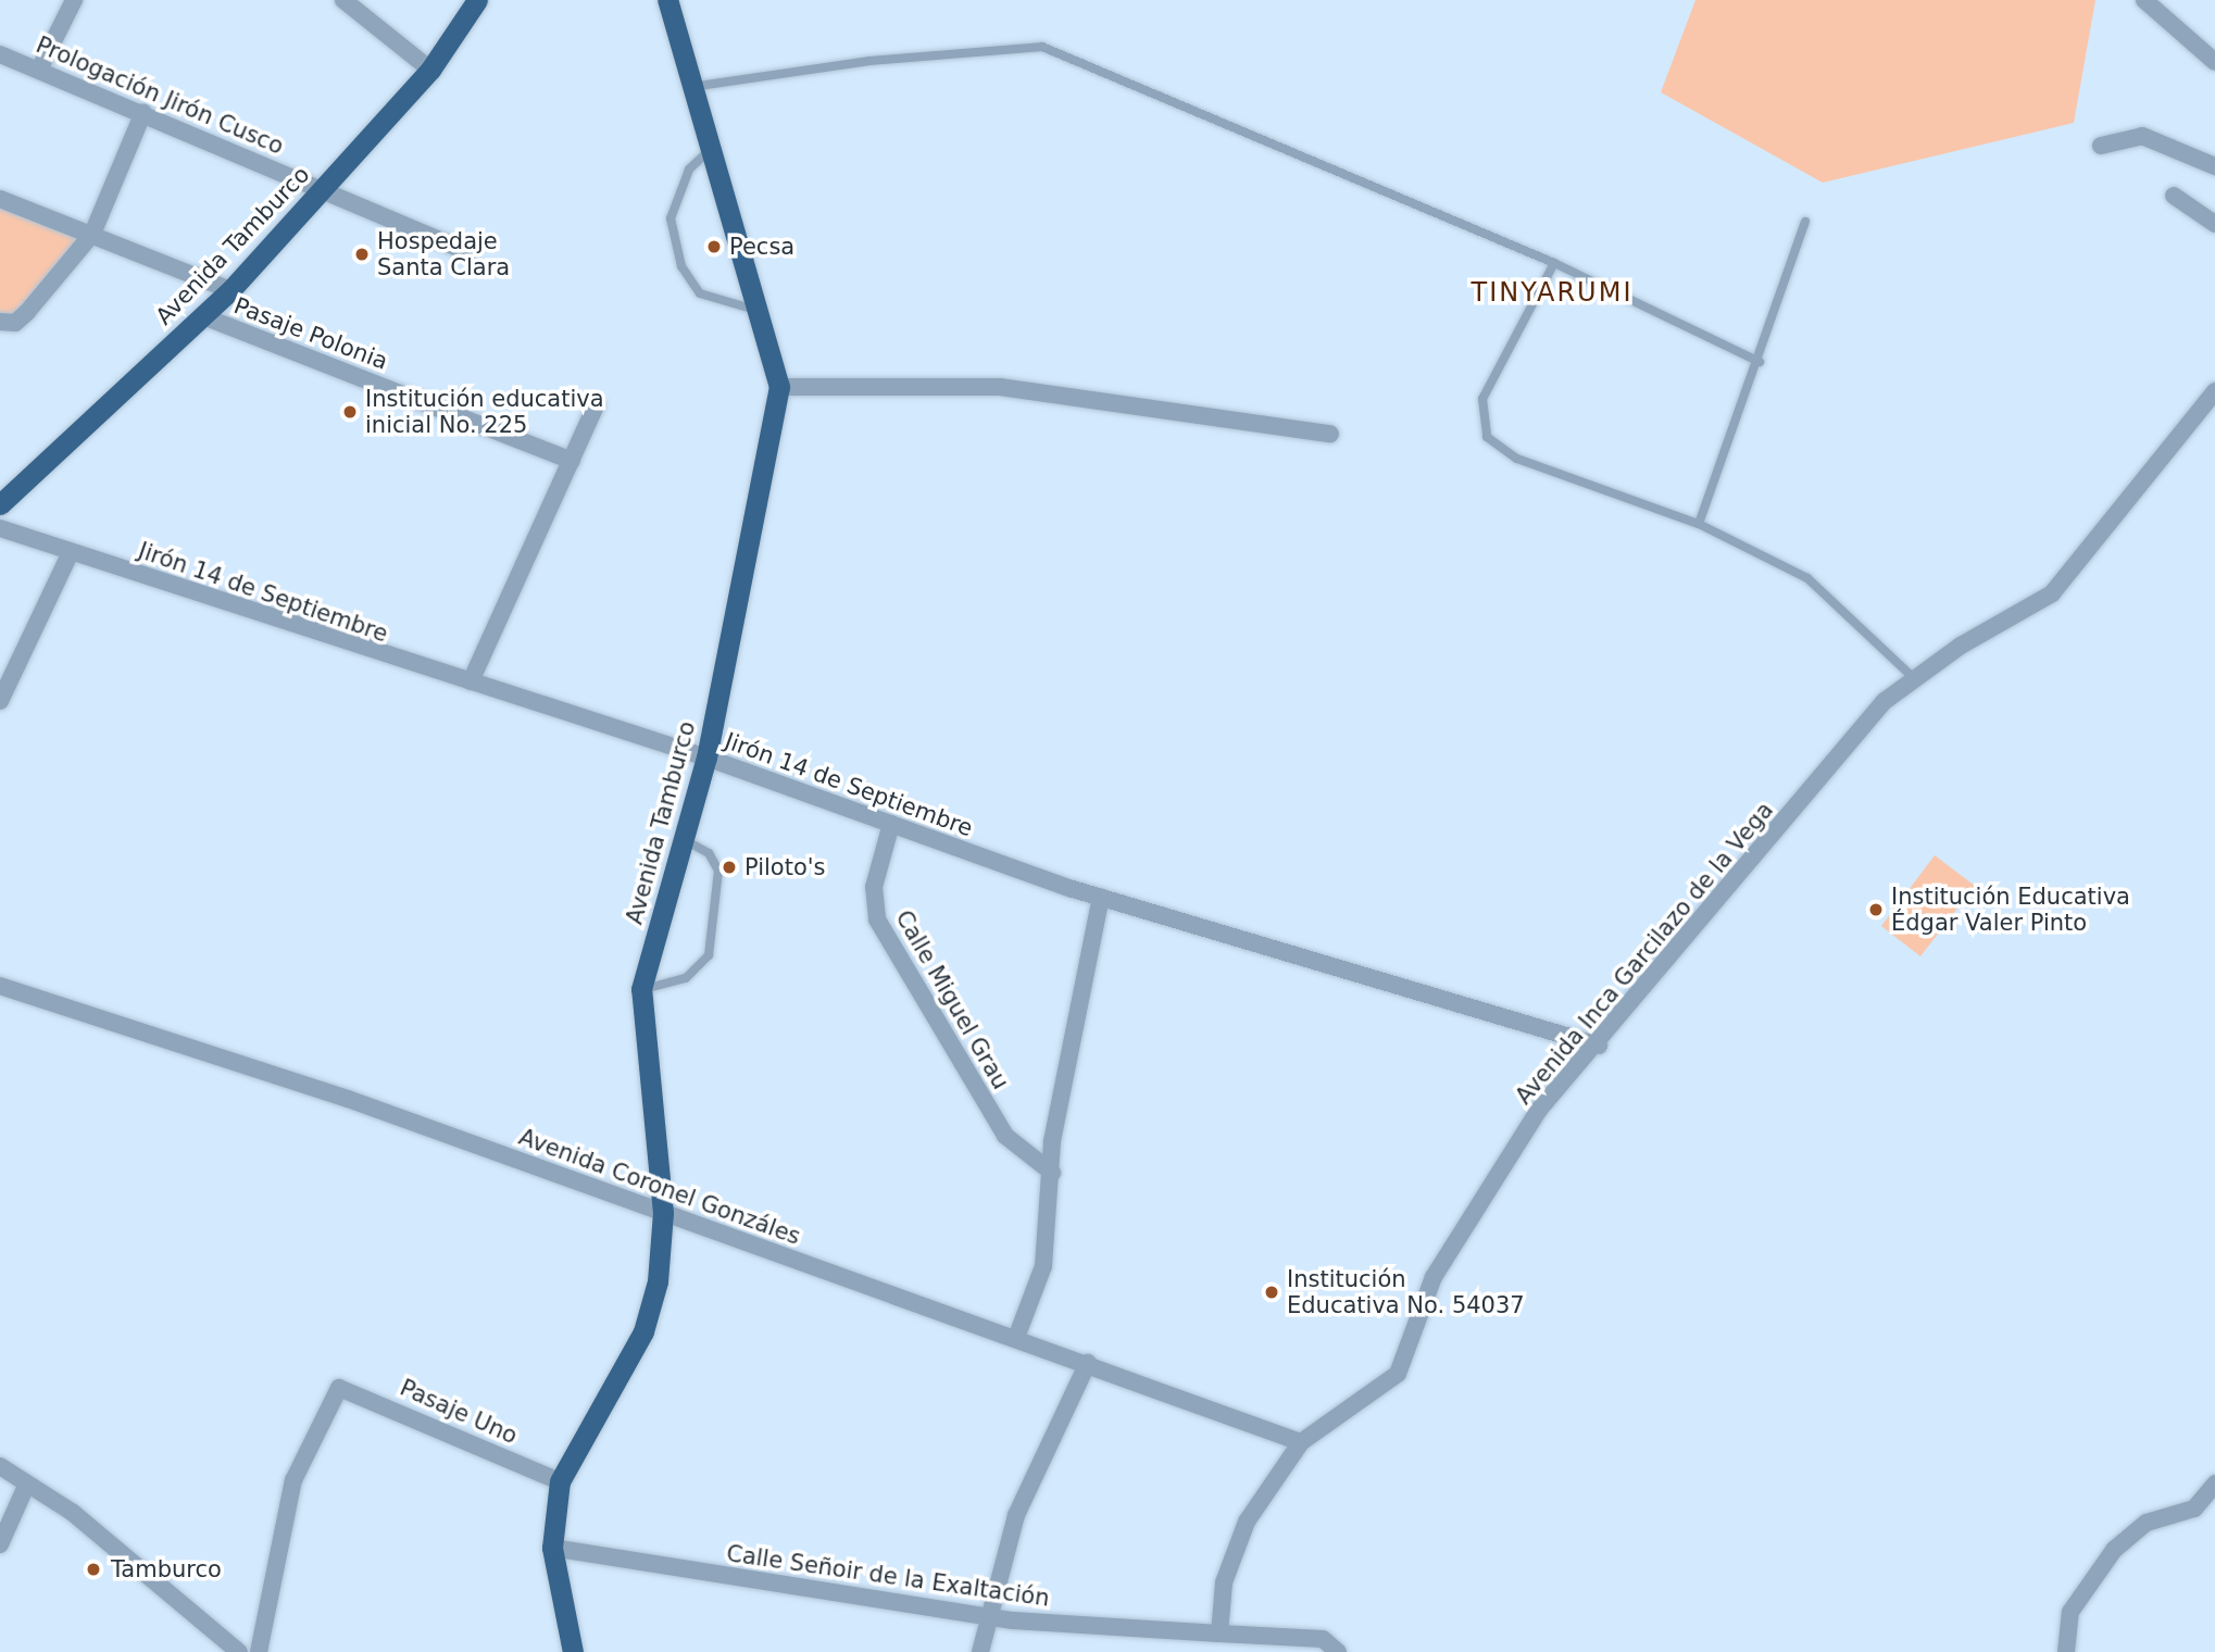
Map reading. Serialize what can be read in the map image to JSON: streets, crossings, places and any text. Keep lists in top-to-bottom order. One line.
{"streets":{"highway":["Avenida Tamburco"],"street":["Prologación Jirón Cusco","Pasaje Polonia","Jirón 14 de Septiembre","Avenida Inca Garcilazo de la Vega","Calle Miguel Grau","Avenida Coronel Gonzáles","Pasaje Uno","Calle Señoir de la Exaltación"]},"crossings":[["Prologación Jirón Cusco","Avenida Tamburco"],["Avenida Tamburco","Pasaje Polonia"],["Avenida Tamburco","Jirón 14 de Septiembre"],["Avenida Tamburco","Avenida Coronel Gonzáles"],["Avenida Tamburco","Pasaje Uno"],["Avenida Tamburco","Calle Señoir de la Exaltación"],["Jirón 14 de Septiembre","Avenida Inca Garcilazo de la Vega"],["Jirón 14 de Septiembre","Calle Miguel Grau"],["Avenida Inca Garcilazo de la Vega","Avenida Coronel Gonzáles"],["Avenida Inca Garcilazo de la Vega","Calle Señoir de la Exaltación"]],"districts":["TINYARUMI"],"places":["Pecsa","Hospedaje Santa Clara","Institución educativa inicial No. 225","Piloto's","Institución Educativa Édgar Valer Pinto","Institución Educativa No. 54037","Tamburco"]}
